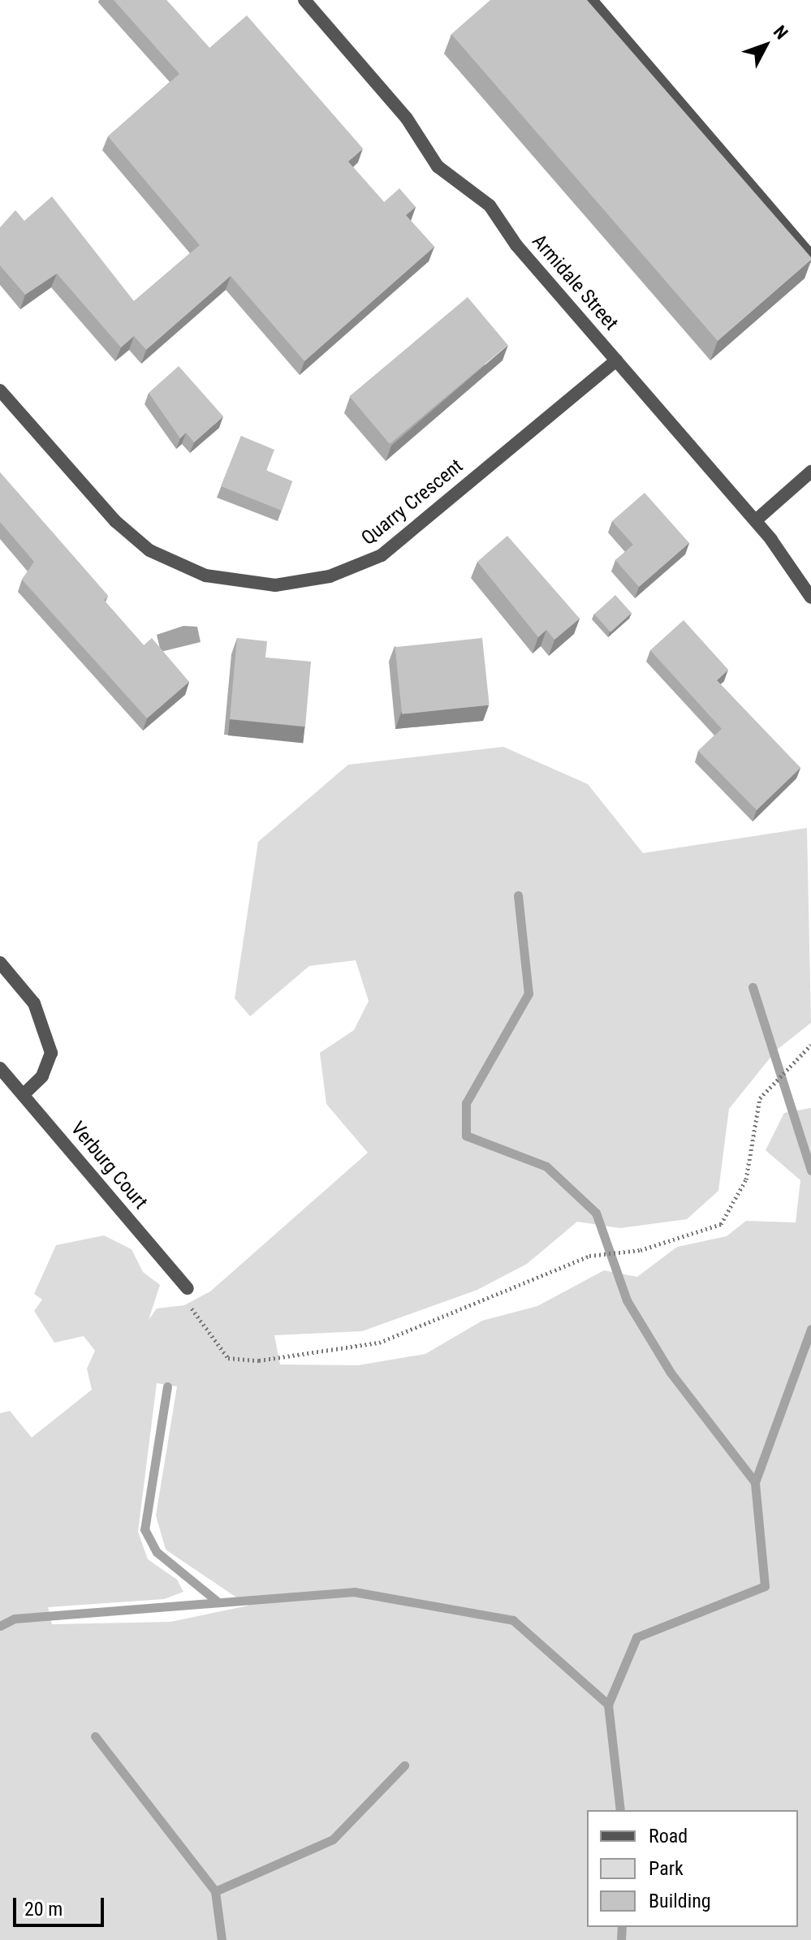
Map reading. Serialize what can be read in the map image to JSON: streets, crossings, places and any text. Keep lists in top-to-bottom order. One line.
{"streets":{"street":["Armidale Street","Quarry Crescent","Verburg Court"]},"crossings":[["Armidale Street","Quarry Crescent"]],"legend":["Road","Park","Building"],"scale_bar":"20 m","north":"top right"}
